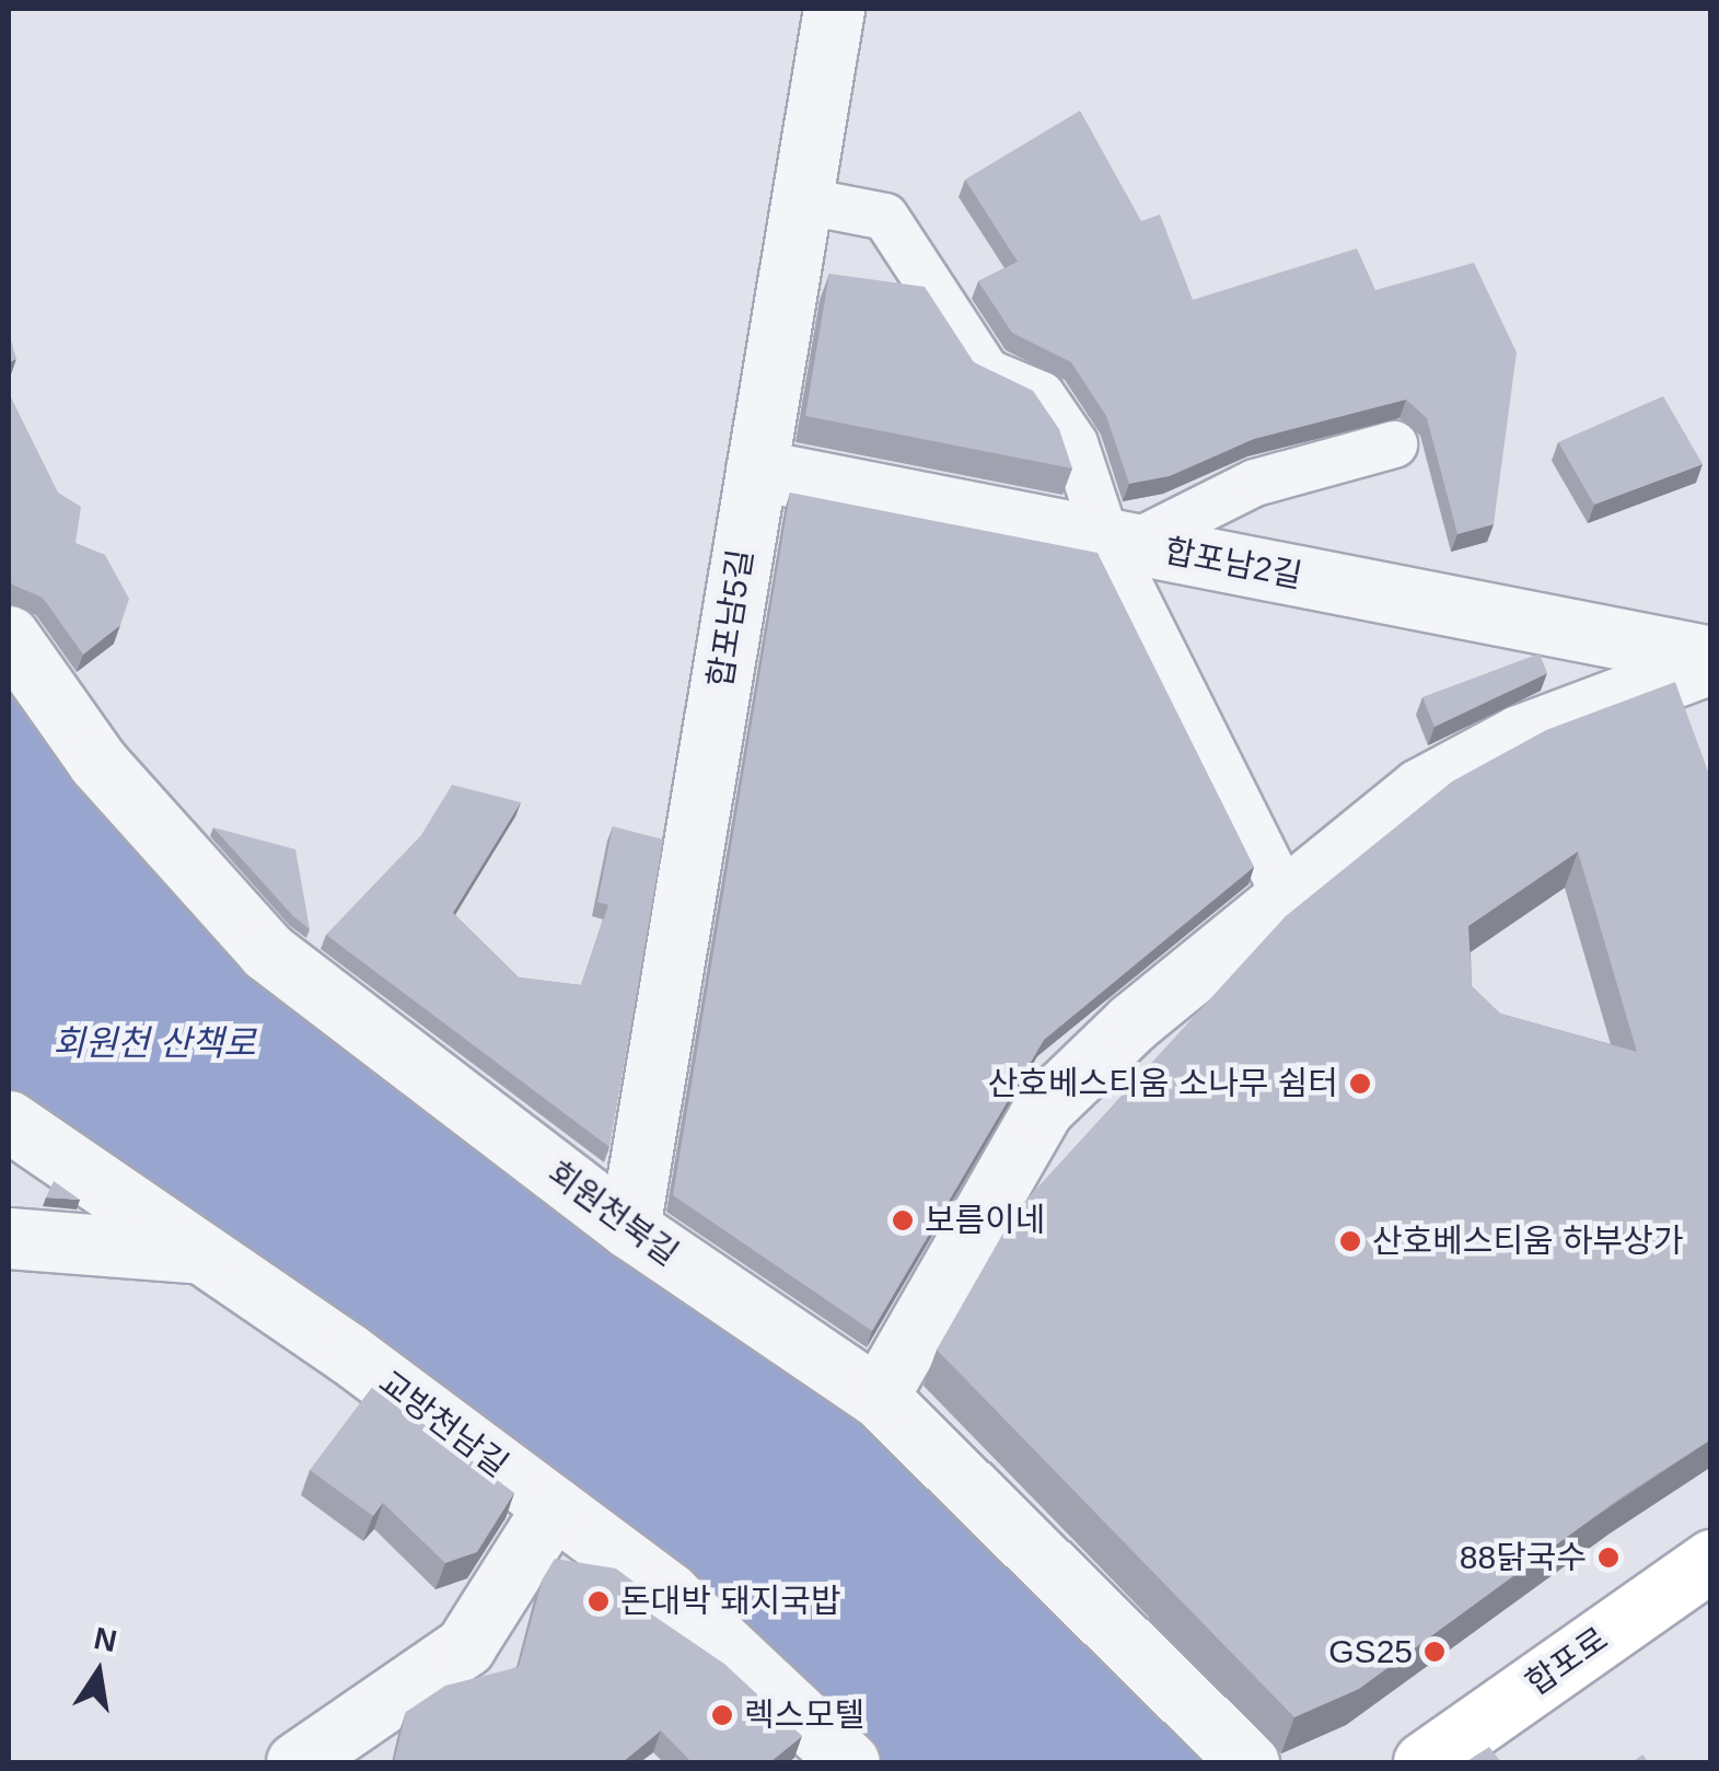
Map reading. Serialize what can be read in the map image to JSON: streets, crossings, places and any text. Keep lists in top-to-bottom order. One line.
{"streets":{"main road":["합포로"],"street":["합포남2길","합포남5길","회원천북길","교방천남길"]},"crossings":[["합포남2길","합포남5길"],["합포남5길","회원천북길"]],"water":["회원천 산책로"],"places":["산호베스티움 소나무 쉼터","보름이네","산호베스티움 하부상가","88닭국수","돈대박 돼지국밥","GS25","렉스모텔"],"north":"top"}
